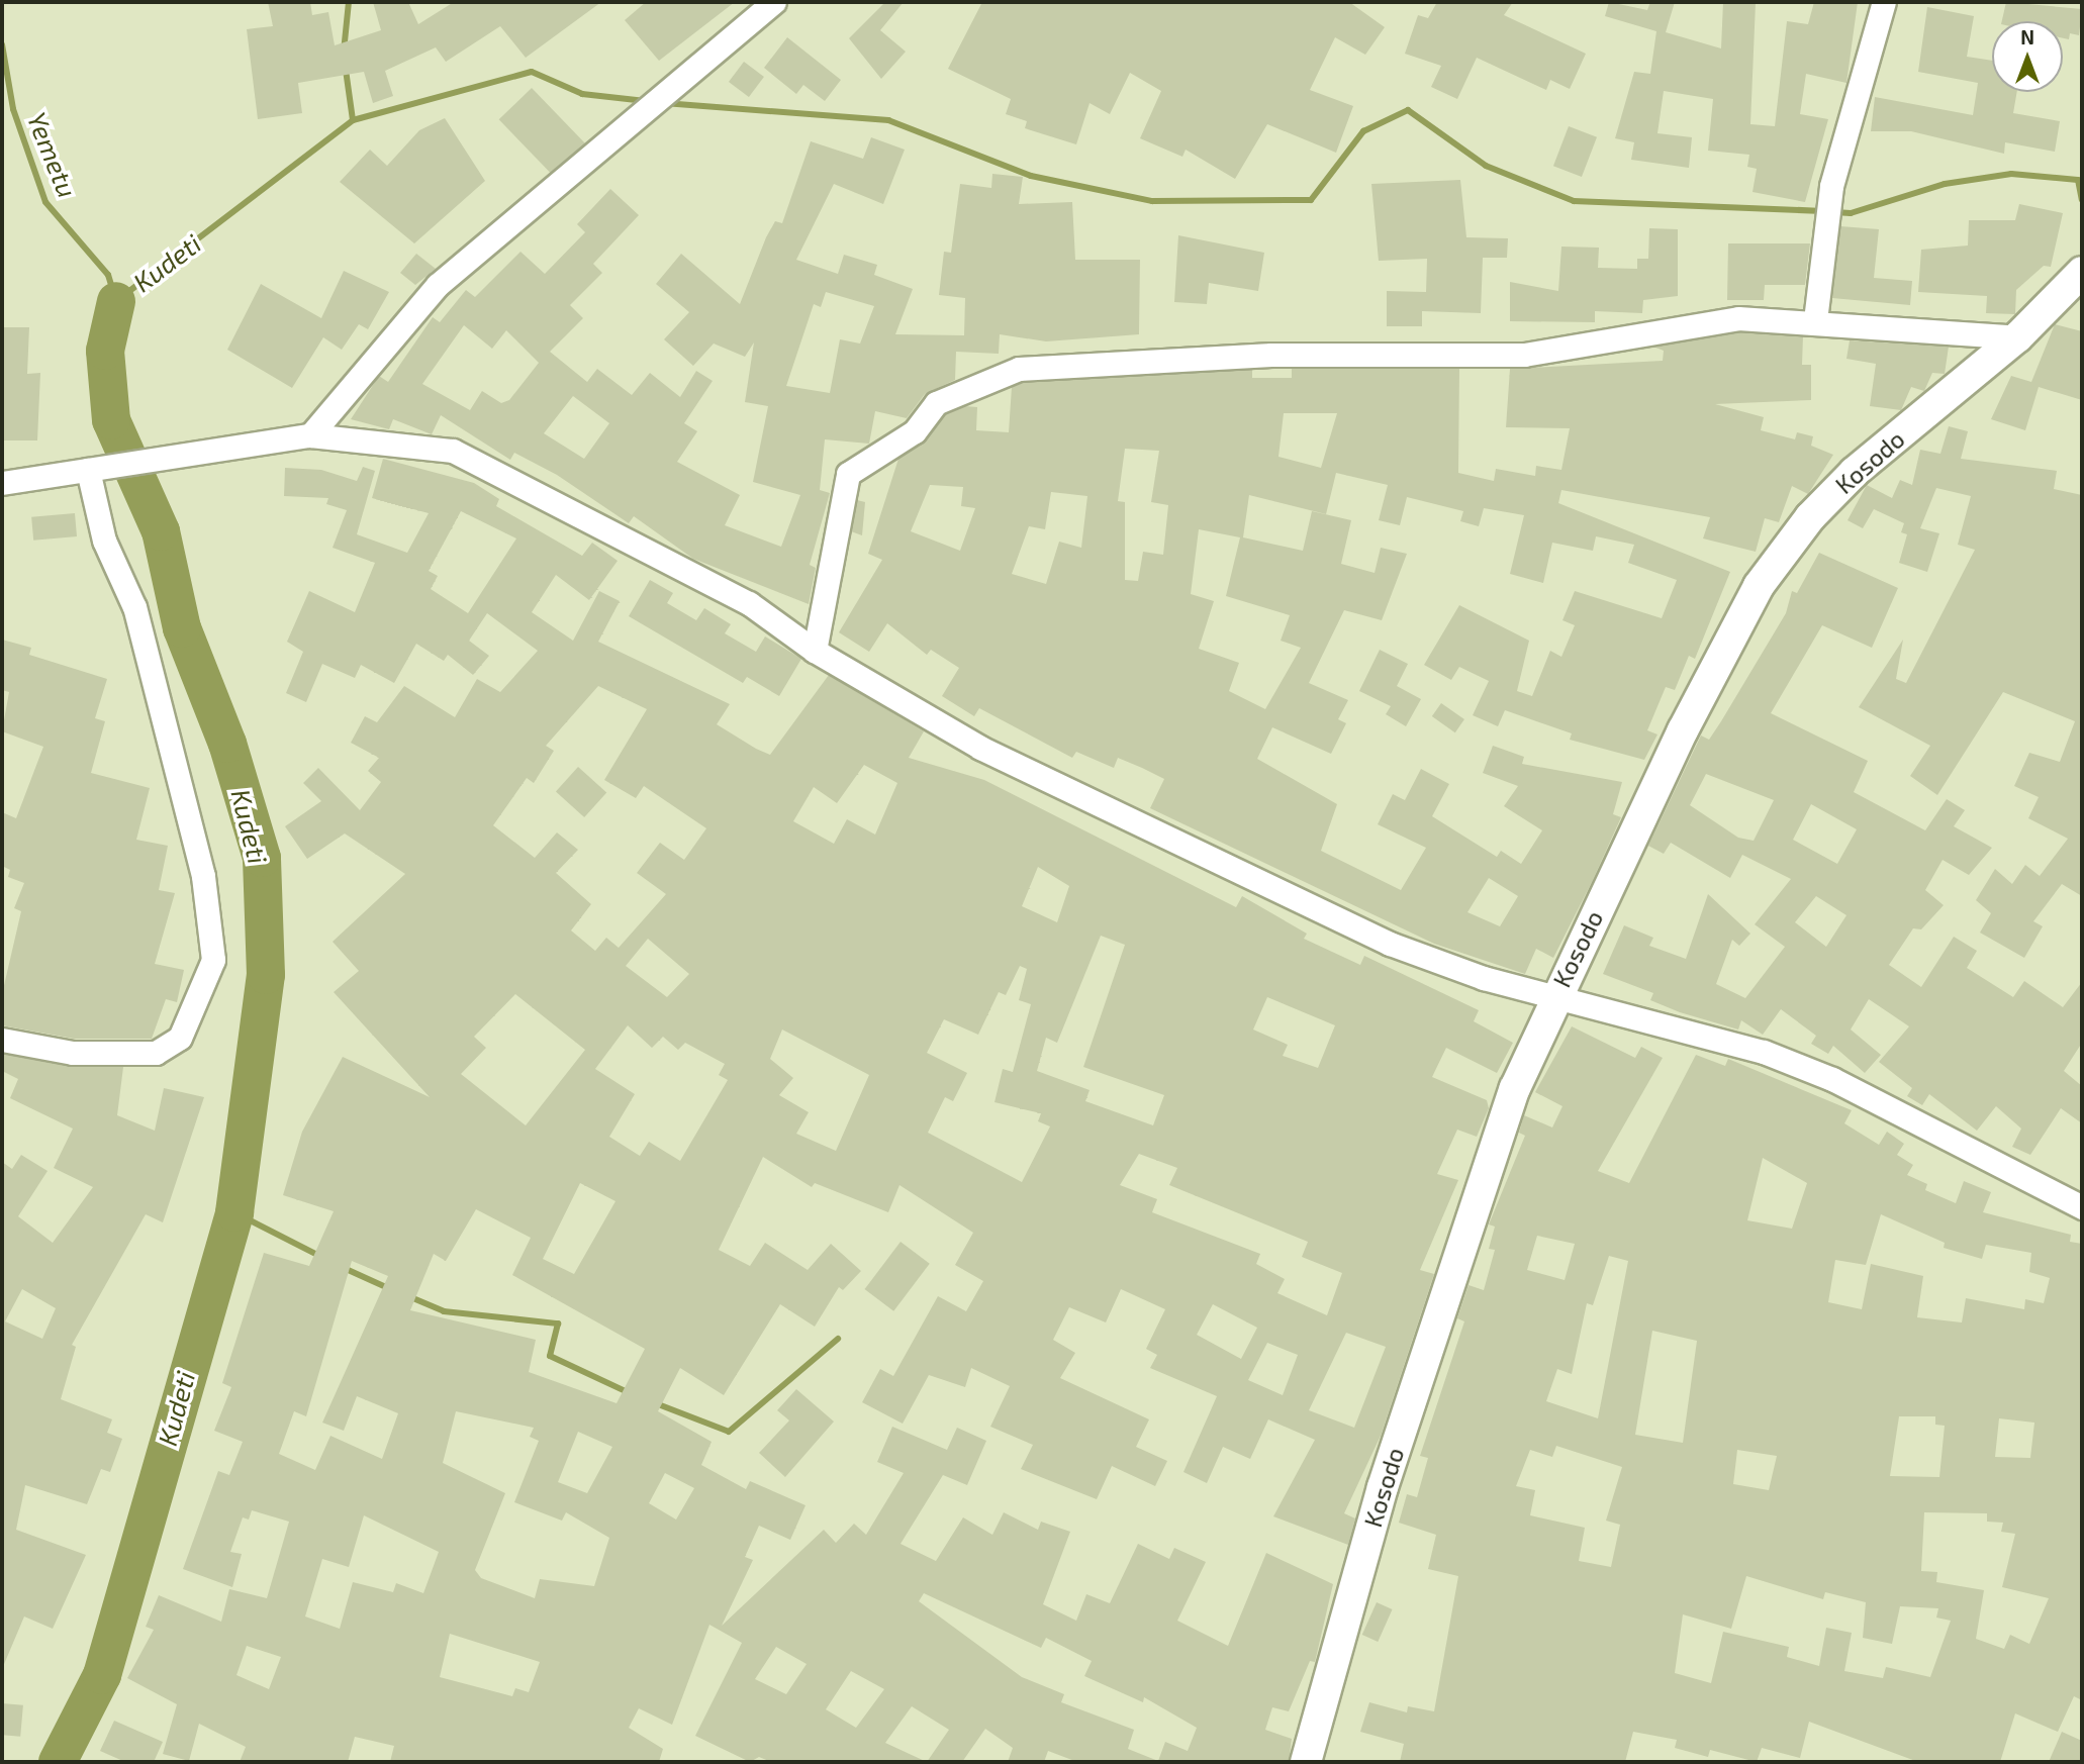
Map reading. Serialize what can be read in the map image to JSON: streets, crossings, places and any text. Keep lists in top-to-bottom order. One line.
{"streets":{"main road":["Kosodo"]},"water":["Yemetu","Kudeti"],"north":"top"}
